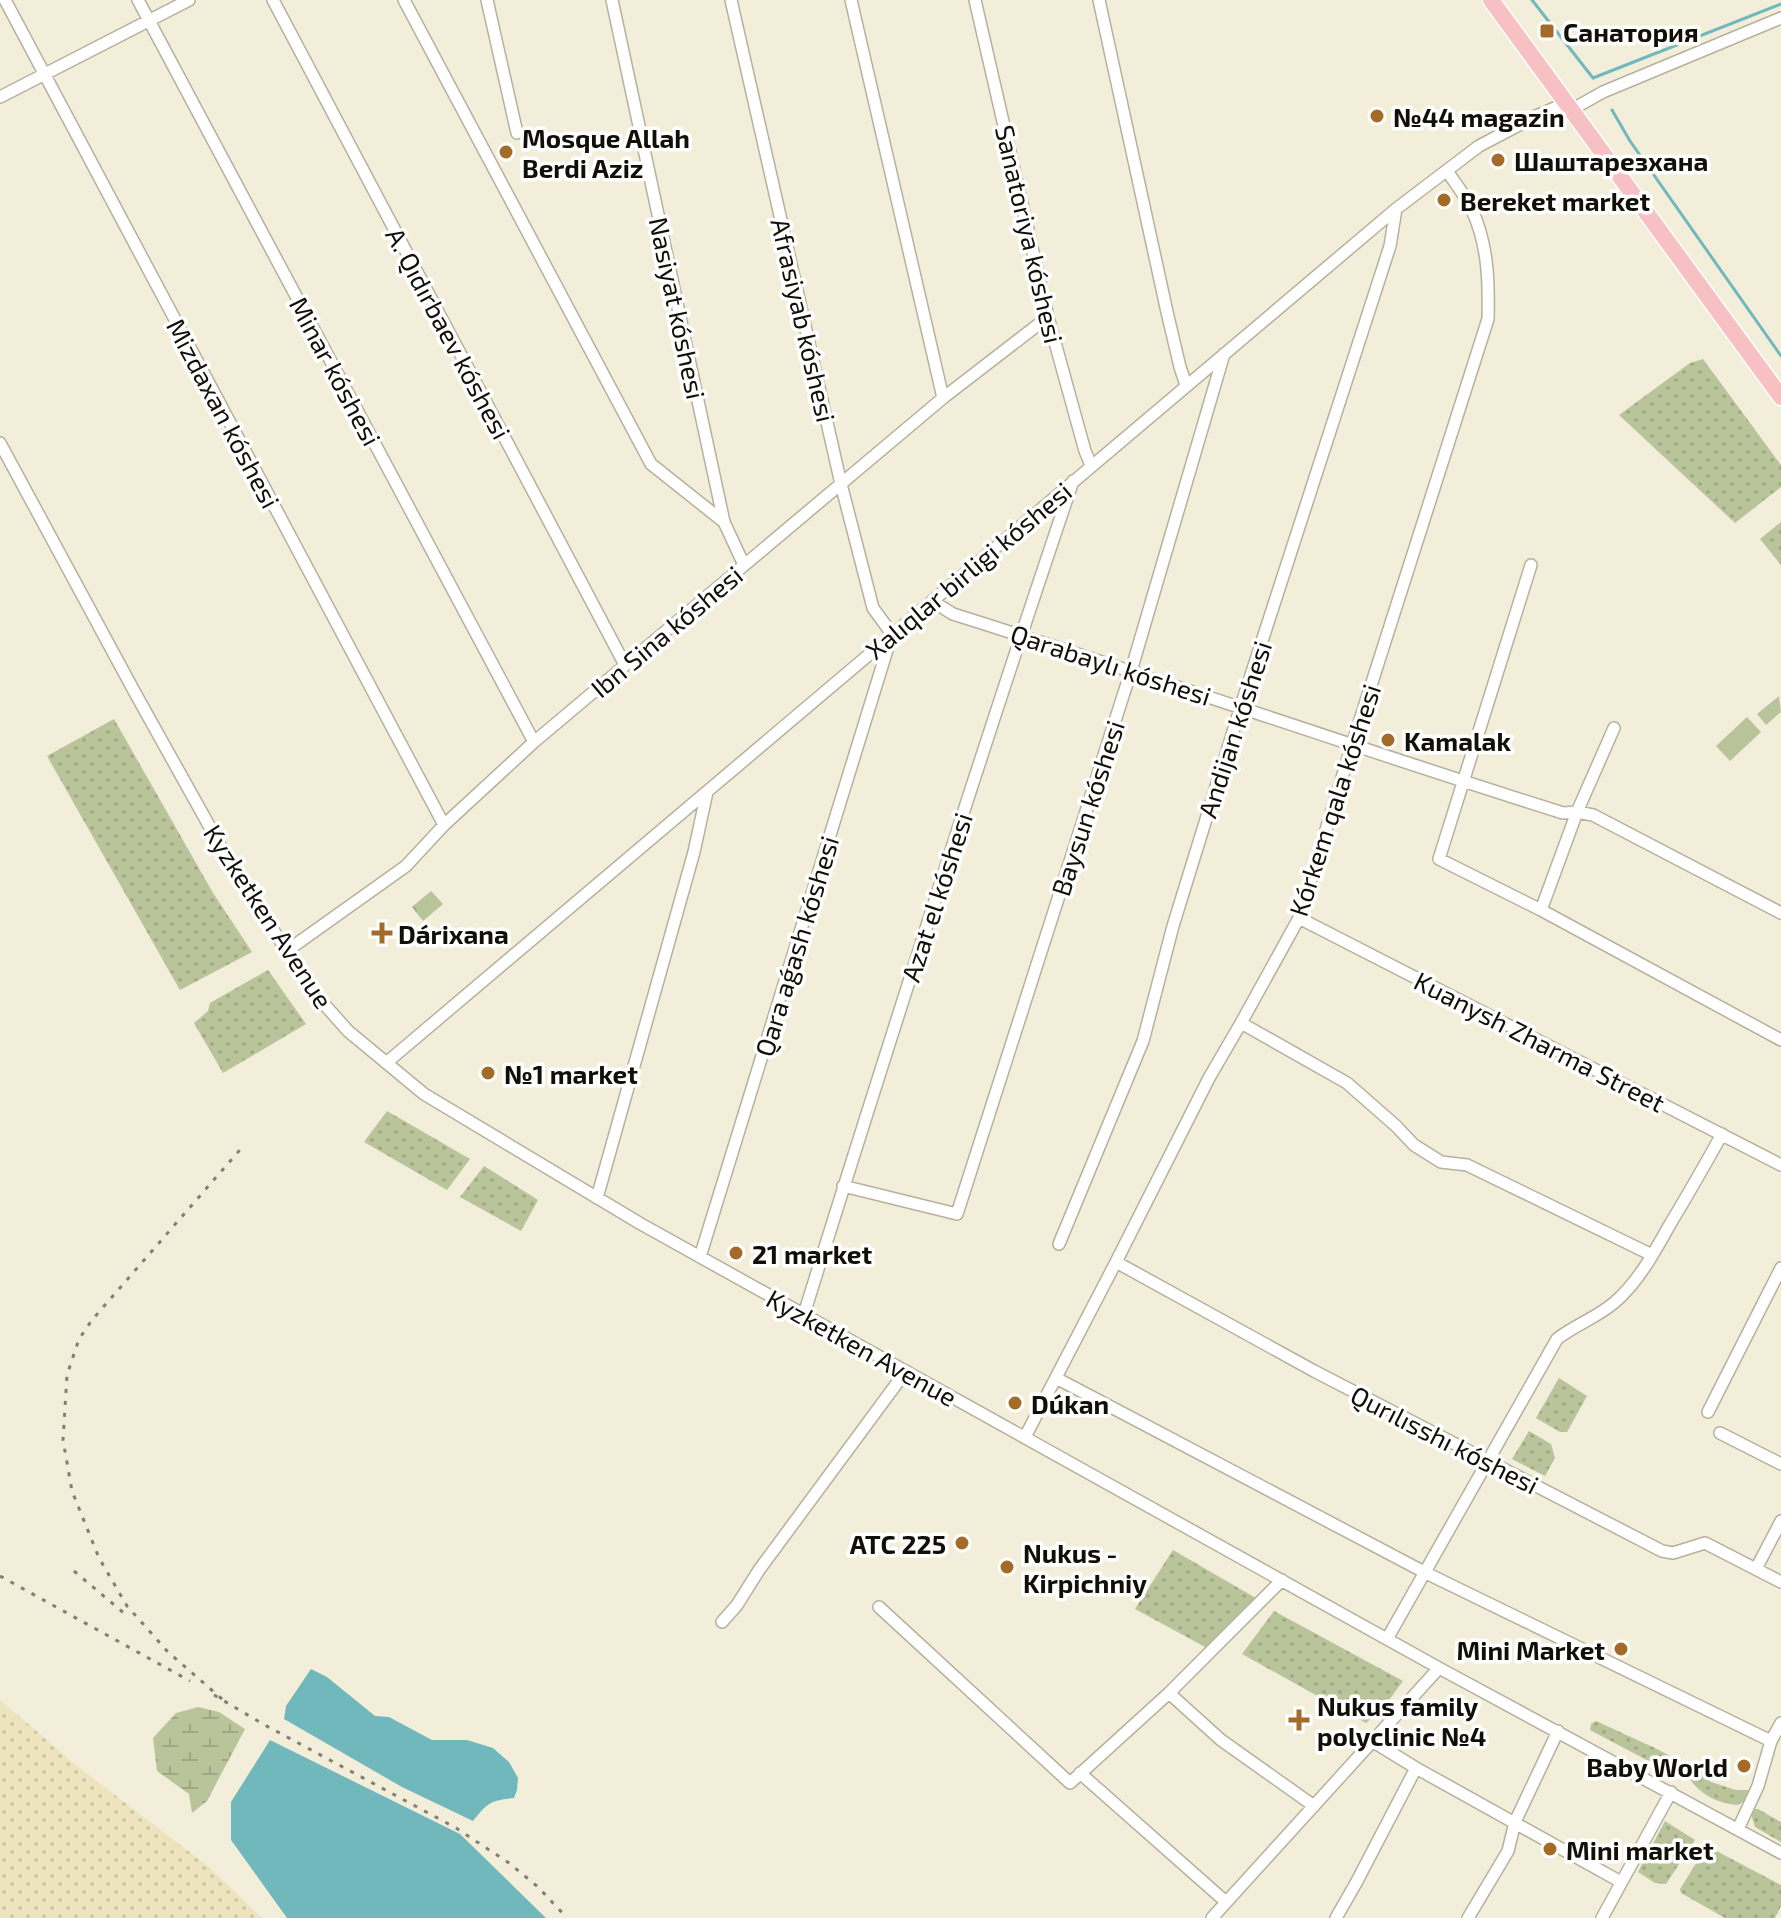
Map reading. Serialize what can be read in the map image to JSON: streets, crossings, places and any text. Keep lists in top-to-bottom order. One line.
{"streets":{"street":["Sanatoriya kóshesi","Nasiyat kóshesi","Afrasiyab kóshesi","A. Qıdırbaev kóshesi","Minar kóshesi","Mizdaxan kóshesi","Xalıqlar birligi kóshesi","Ibn Sina kóshesi","Qarabaylı kóshesi","Andijan kóshesi","Kórkem qala kóshesi","Baysun kóshesi","Azat el kóshesi","Kyzketken Avenue","Qara aǵash kóshesi","Kuanysh Zharma Street","Qurılısshı kóshesi"]},"crossings":[["Sanatoriya kóshesi","Xalıqlar birligi kóshesi"],["Sanatoriya kóshesi","Ibn Sina kóshesi"],["Nasiyat kóshesi","Ibn Sina kóshesi"],["Afrasiyab kóshesi","Xalıqlar birligi kóshesi"],["Afrasiyab kóshesi","Ibn Sina kóshesi"],["Afrasiyab kóshesi","Qara aǵash kóshesi"],["A. Qıdırbaev kóshesi","Ibn Sina kóshesi"],["Minar kóshesi","Ibn Sina kóshesi"],["Mizdaxan kóshesi","Ibn Sina kóshesi"],["Xalıqlar birligi kóshesi","Qarabaylı kóshesi"],["Xalıqlar birligi kóshesi","Andijan kóshesi"],["Xalıqlar birligi kóshesi","Kórkem qala kóshesi"],["Xalıqlar birligi kóshesi","Baysun kóshesi"],["Xalıqlar birligi kóshesi","Azat el kóshesi"],["Xalıqlar birligi kóshesi","Kyzketken Avenue"],["Xalıqlar birligi kóshesi","Qara aǵash kóshesi"],["Ibn Sina kóshesi","Kyzketken Avenue"],["Qarabaylı kóshesi","Andijan kóshesi"],["Qarabaylı kóshesi","Kórkem qala kóshesi"],["Qarabaylı kóshesi","Baysun kóshesi"],["Qarabaylı kóshesi","Azat el kóshesi"],["Kórkem qala kóshesi","Kyzketken Avenue"],["Kórkem qala kóshesi","Kuanysh Zharma Street"],["Kórkem qala kóshesi","Qurılısshı kóshesi"],["Baysun kóshesi","Azat el kóshesi"],["Azat el kóshesi","Kyzketken Avenue"],["Kyzketken Avenue","Qara aǵash kóshesi"]],"places":{"transit":["Санатория"],"other":["№44 magazin","Mosque Allah Berdi Aziz","Шаштарезхана","Bereket market","Kamalak","№1 market","21 market","Dúkan","АТС 225","Nukus - Kirpichniy","Mini Market","Baby World","Mini market"],"health":["Dárixana","Nukus family polyclinic №4"]}}
